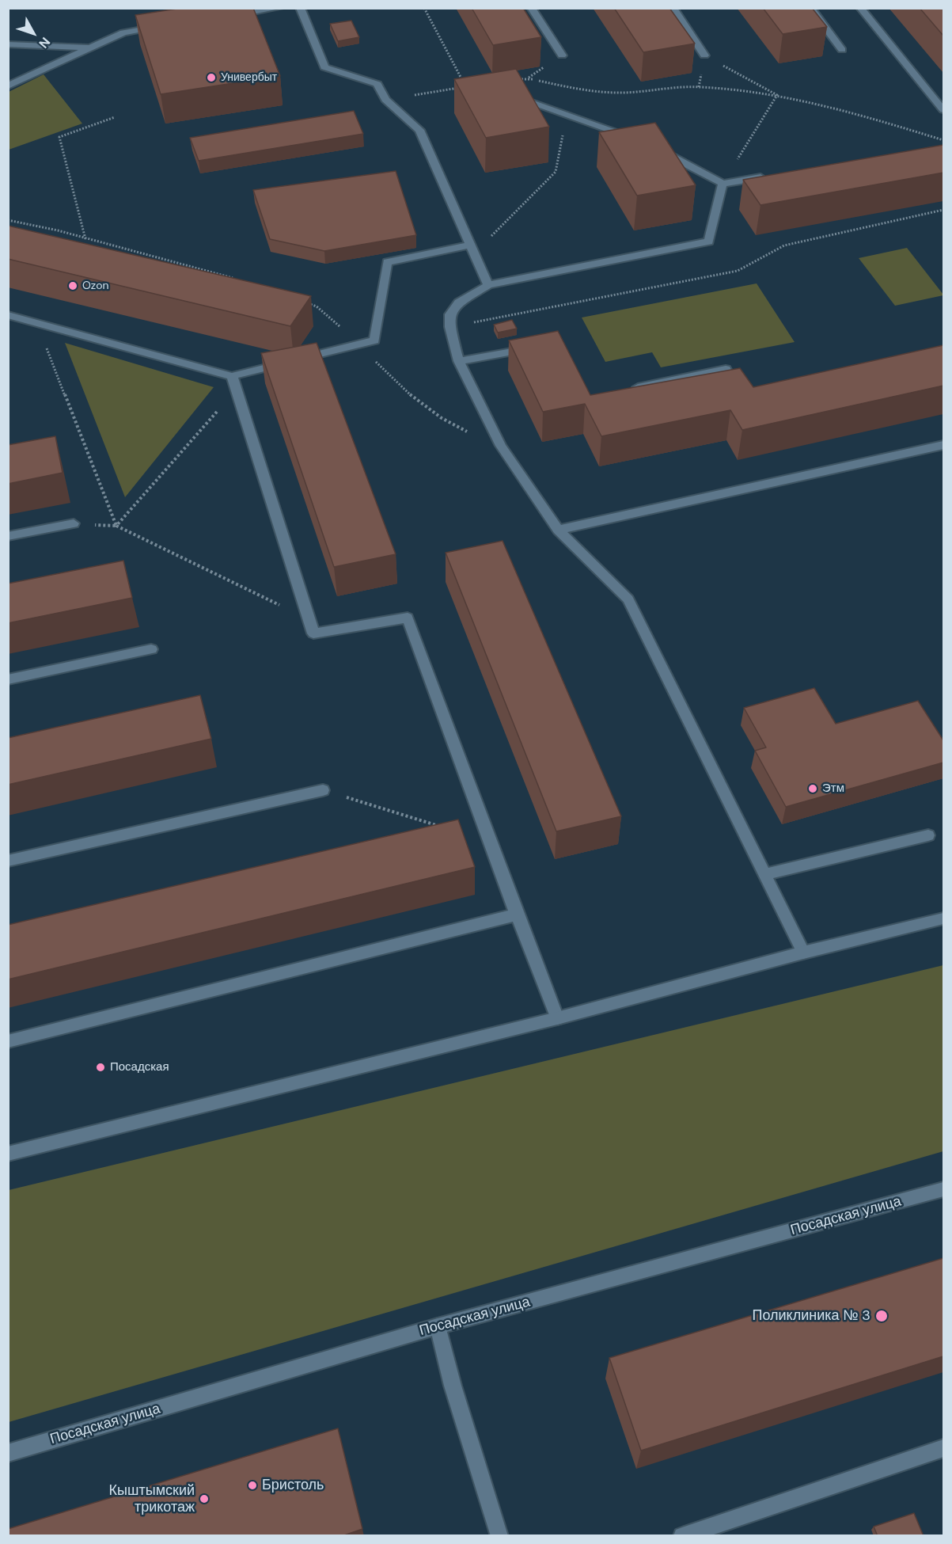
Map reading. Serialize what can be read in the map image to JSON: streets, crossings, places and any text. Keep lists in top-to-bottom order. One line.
{"streets":{"street":["Посадская улица"]},"places":["Универбыт","Ozon","Этм","Посадская","Поликлиника № 3","Бристоль","Кыштымский трикотаж"],"north":"bottom right"}
